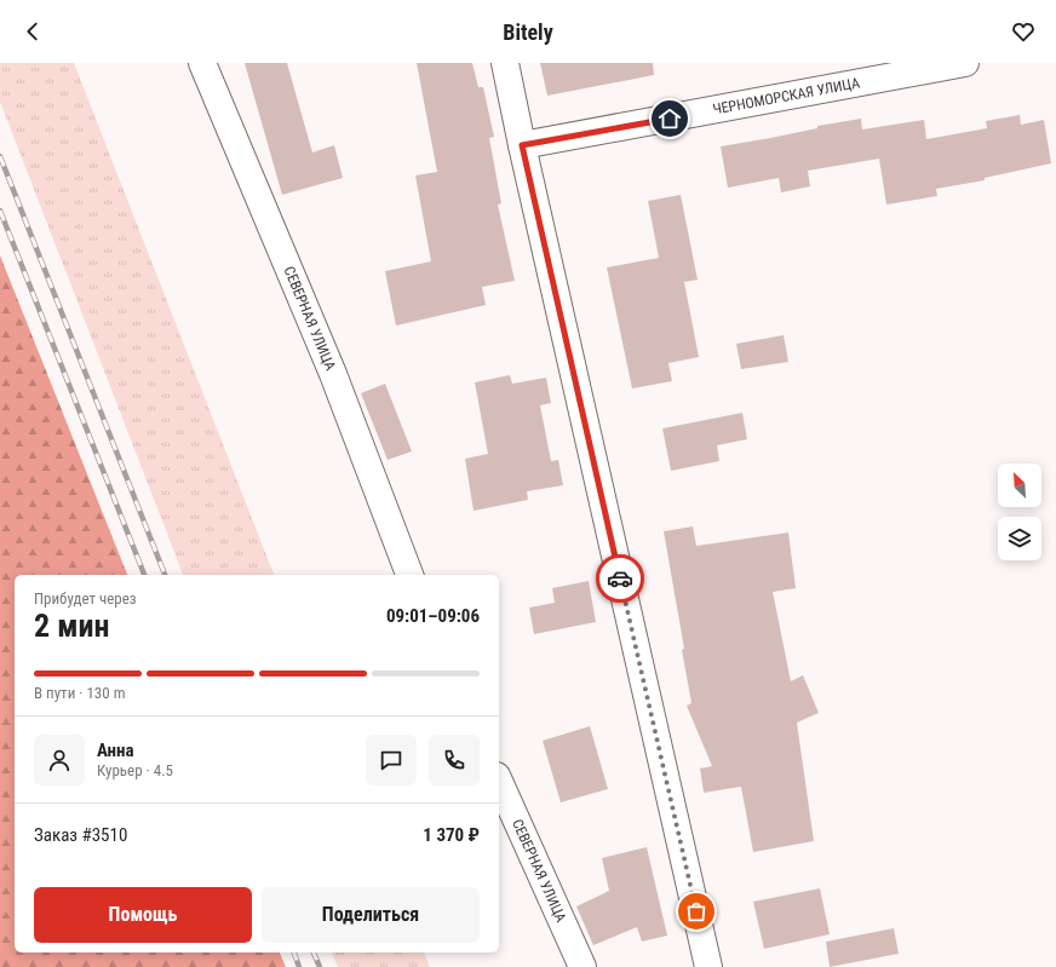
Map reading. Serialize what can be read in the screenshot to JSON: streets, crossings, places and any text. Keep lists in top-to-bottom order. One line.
{"streets":{"street":["ЧЕРНОМОРСКАЯ УЛИЦА","СЕВЕРНАЯ УЛИЦА"]},"north":"top left","page":{"header":"Bitely","heading":["2 мин","Прибудет через","09:01–09:06"],"panel":["Анна","Курьер · 4.5","Заказ #3510","1 370 ₽"],"bar":"В пути · 130 m","buttons":["Помощь","Поделиться"]}}
